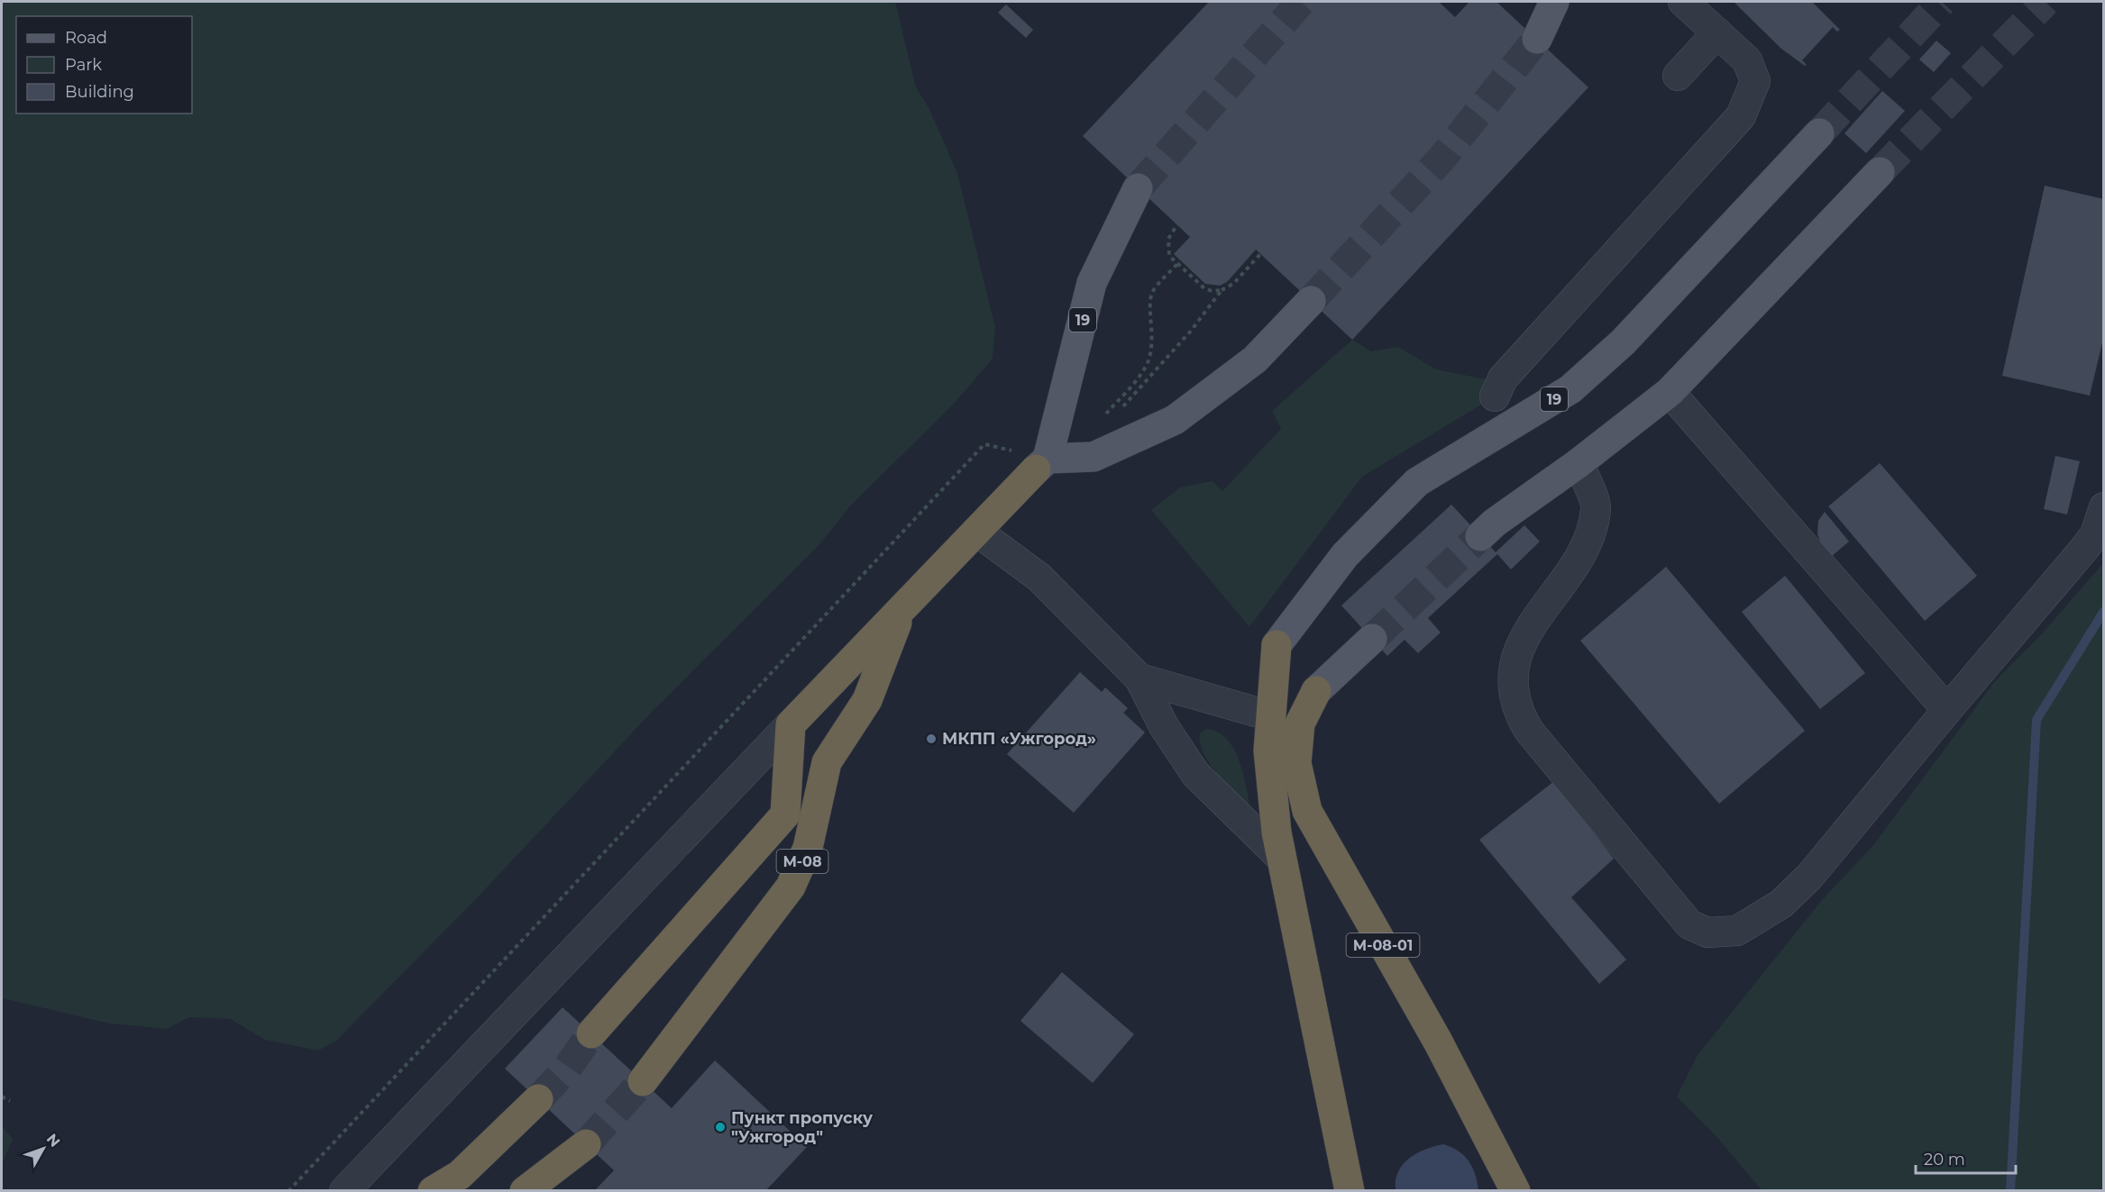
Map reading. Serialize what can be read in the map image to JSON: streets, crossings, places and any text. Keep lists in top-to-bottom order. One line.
{"streets":{"highway":["М-08","М-08-01"],"main road":["19"]},"crossings":[["19","М-08"]],"places":["МКПП «Ужгород»","Пункт пропуску \"Ужгород\""],"legend":["Road","Park","Building"],"scale_bar":"20 m","north":"top right"}
